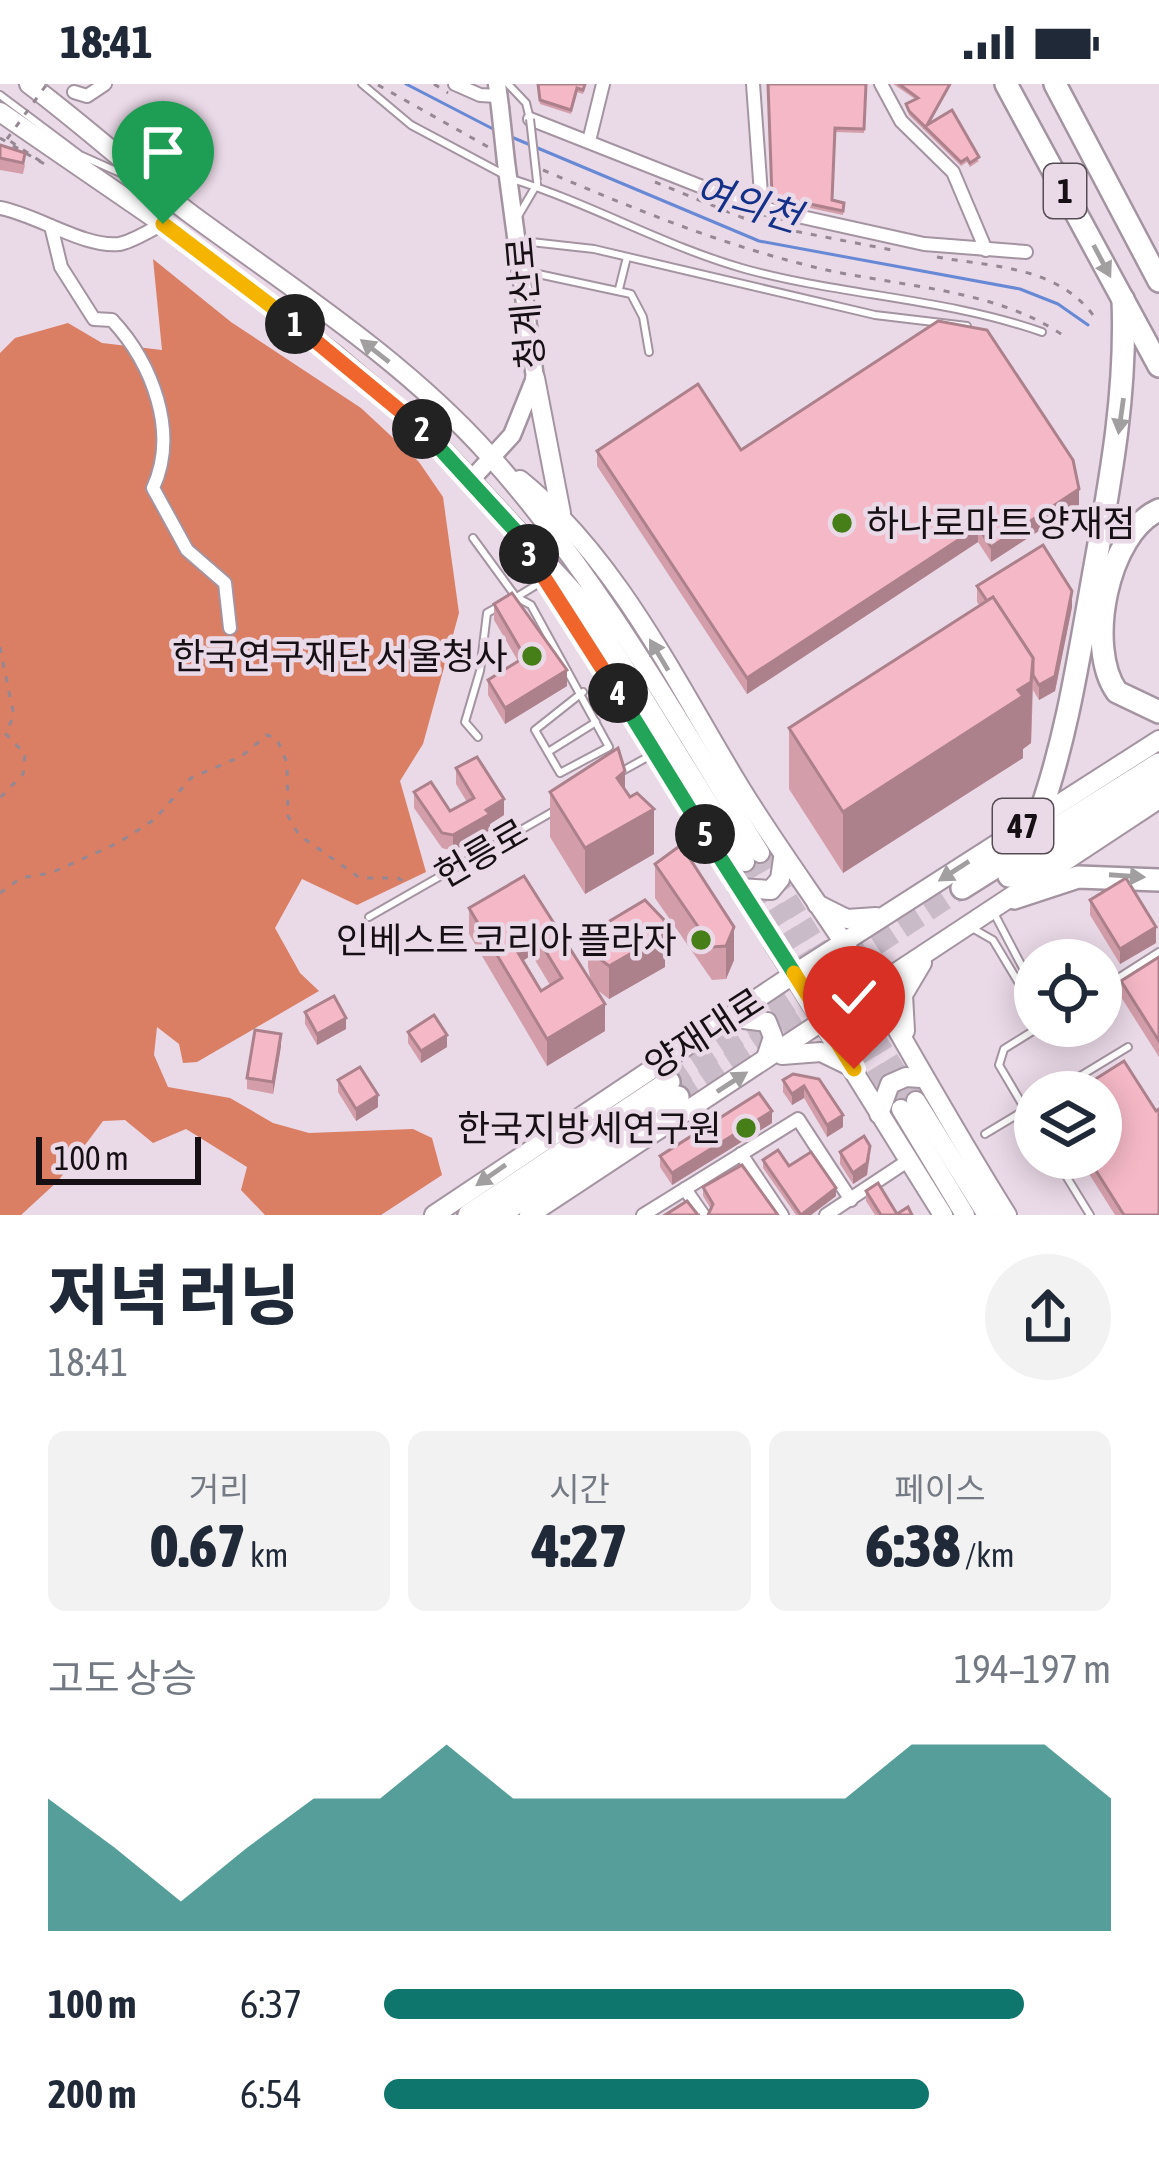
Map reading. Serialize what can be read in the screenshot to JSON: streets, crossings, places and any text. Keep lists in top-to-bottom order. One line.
{"streets":{"highway":["1"],"main road":["청계산로","47","양재대로"],"lane":["헌릉로"]},"water":["여의천"],"places":["하나로마트 양재점","한국연구재단 서울청사","인베스트 코리아 플라자","한국지방세연구원"],"scale_bar":"100 m","page":{"status":"18:41","pins":["1","2","3","4","5"],"scale":"100 m","heading":["저녁 러닝","18:41"],"stats":[["거리","0.67 km"],["시간","4:27"],["페이스","6:38 /km"]],"chart":["고도 상승","194–197 m"],"list":[{"name":"100 m","note":"6:37"},{"name":"200 m","note":"6:54"}]}}
